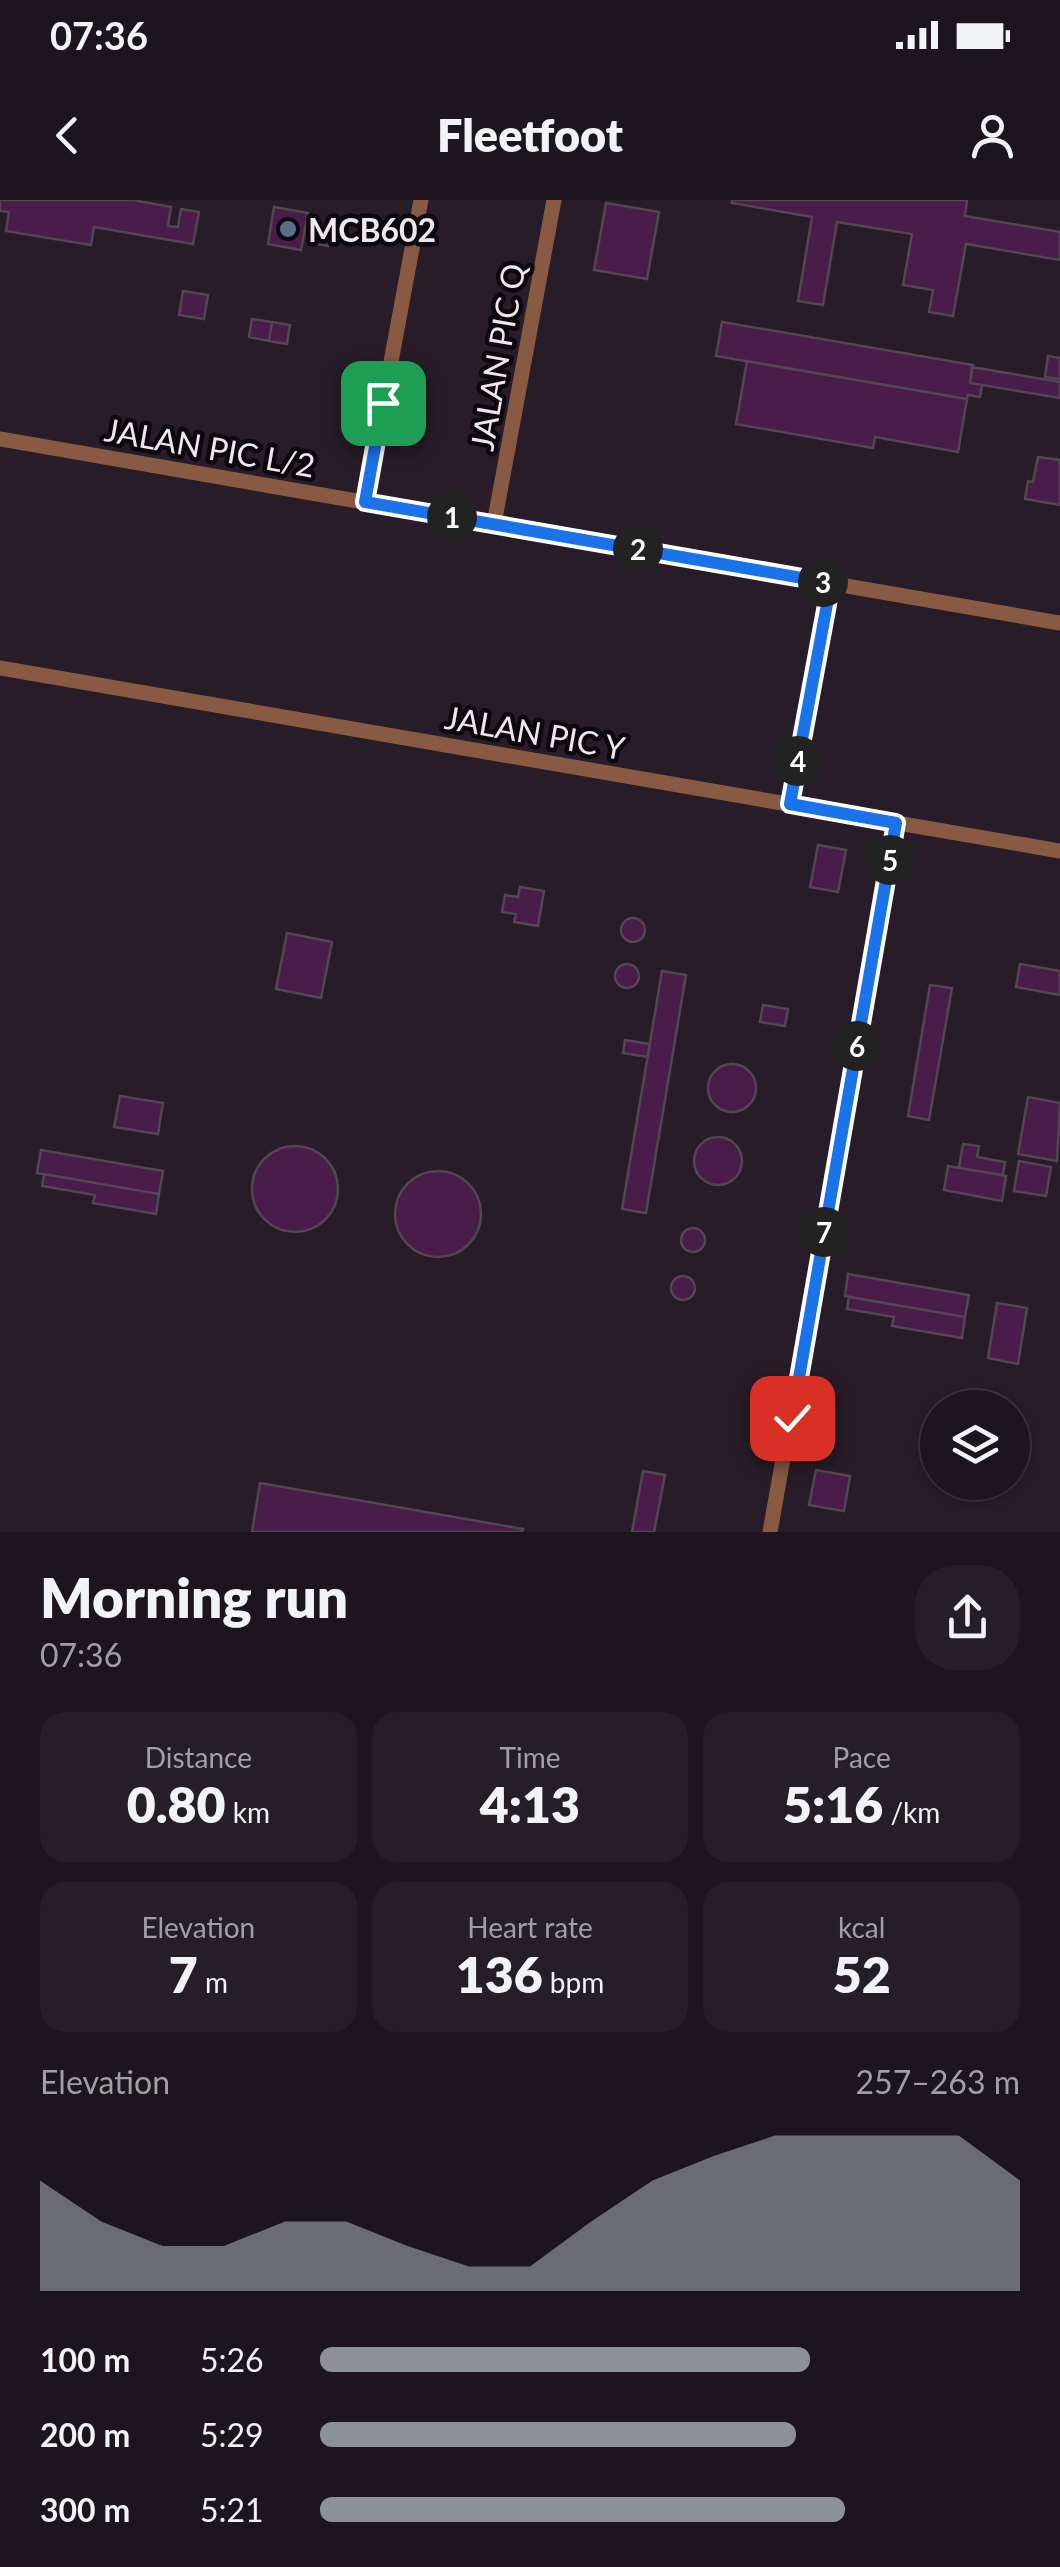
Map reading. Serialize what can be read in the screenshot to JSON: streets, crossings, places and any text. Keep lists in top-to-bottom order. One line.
{"streets":{"street":["JALAN PIC Q","JALAN PIC L/2","JALAN PIC Y"]},"crossings":[["JALAN PIC Q","JALAN PIC L/2"]],"places":["MCB602"],"page":{"status":"07:36","header":"Fleetfoot","pins":["1","2","3","4","5","6","7"],"heading":["Morning run","07:36"],"stats":[["Distance","0.80 km"],["Time","4:13"],["Pace","5:16 /km"],["Elevation","7 m"],["Heart rate","136 bpm"],["kcal","52"]],"chart":["Elevation","257–263 m"],"list":[{"name":"100 m","note":"5:26"},{"name":"200 m","note":"5:29"},{"name":"300 m","note":"5:21"}]}}
